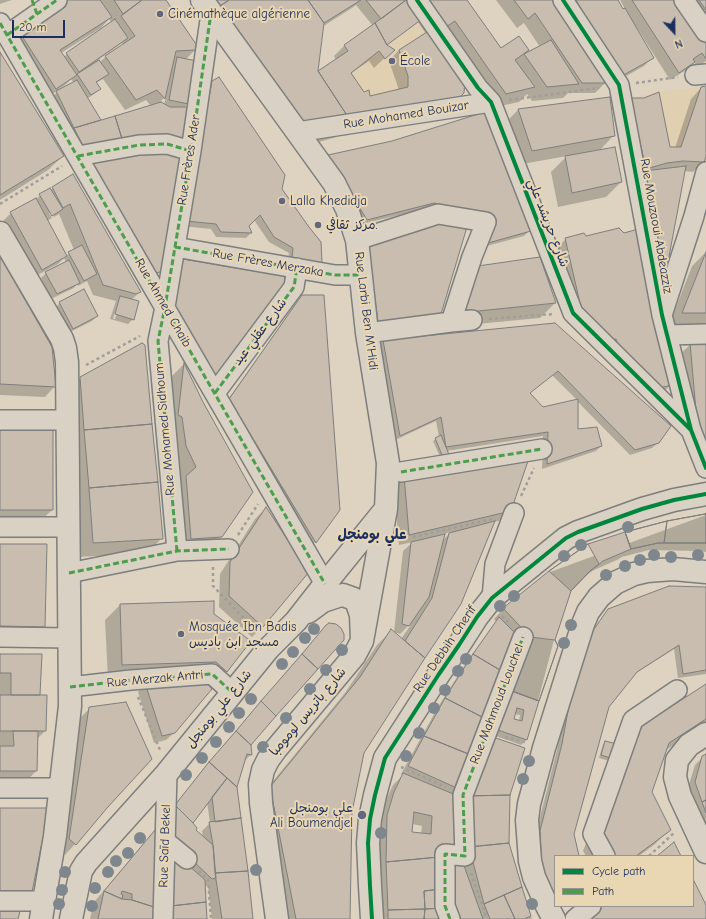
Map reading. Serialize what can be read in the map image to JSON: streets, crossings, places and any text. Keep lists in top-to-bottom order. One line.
{"streets":{"main road":["Rue Larbi Ben M'Hidi","Rue Debbih Cherif","شارع علي بومنجل","شارع باتريس لومومبا"],"street":["Rue Mohamed Bouizar","Rue Frères Ader","شارع حريشد علي","Rue Mouzaoui Abdeazziz","Rue Frères Merzaka","Rue Ahmed Chaib","شارع عقلي عيد","Rue Mohamed Sidhoum","Rue Merzak Antri","Rue Mahmoud Louchel","Rue Saïd Bekel"]},"crossings":[["Rue Mohamed Bouizar","شارع حريشد علي"],["Rue Mohamed Bouizar","Rue Larbi Ben M'Hidi"],["Rue Frères Ader","Rue Frères Merzaka"],["Rue Frères Ader","Rue Ahmed Chaib"],["Rue Frères Ader","Rue Larbi Ben M'Hidi"],["Rue Frères Ader","Rue Mohamed Sidhoum"],["شارع حريشد علي","Rue Mouzaoui Abdeazziz"],["Rue Frères Merzaka","Rue Larbi Ben M'Hidi"],["Rue Frères Merzaka","شارع عقلي عيد"],["Rue Ahmed Chaib","شارع عقلي عيد"],["Rue Ahmed Chaib","Rue Mohamed Sidhoum"],["Rue Ahmed Chaib","شارع علي بومنجل"],["Rue Larbi Ben M'Hidi","شارع علي بومنجل"],["Rue Larbi Ben M'Hidi","شارع باتريس لومومبا"],["Rue Debbih Cherif","Rue Mahmoud Louchel"],["Rue Merzak Antri","شارع علي بومنجل"],["شارع علي بومنجل","Rue Saïd Bekel"]],"districts":["علي بومنجل"],"places":["Cinémathèque algérienne","École","Lalla Khedidja","مركز ثقافي.","Mosquée Ibn Badis مسجد ابن باديس","علي بومنجل Ali Boumendjel"],"legend":["Cycle path","Path"],"scale_bar":"20 m","north":"bottom"}
